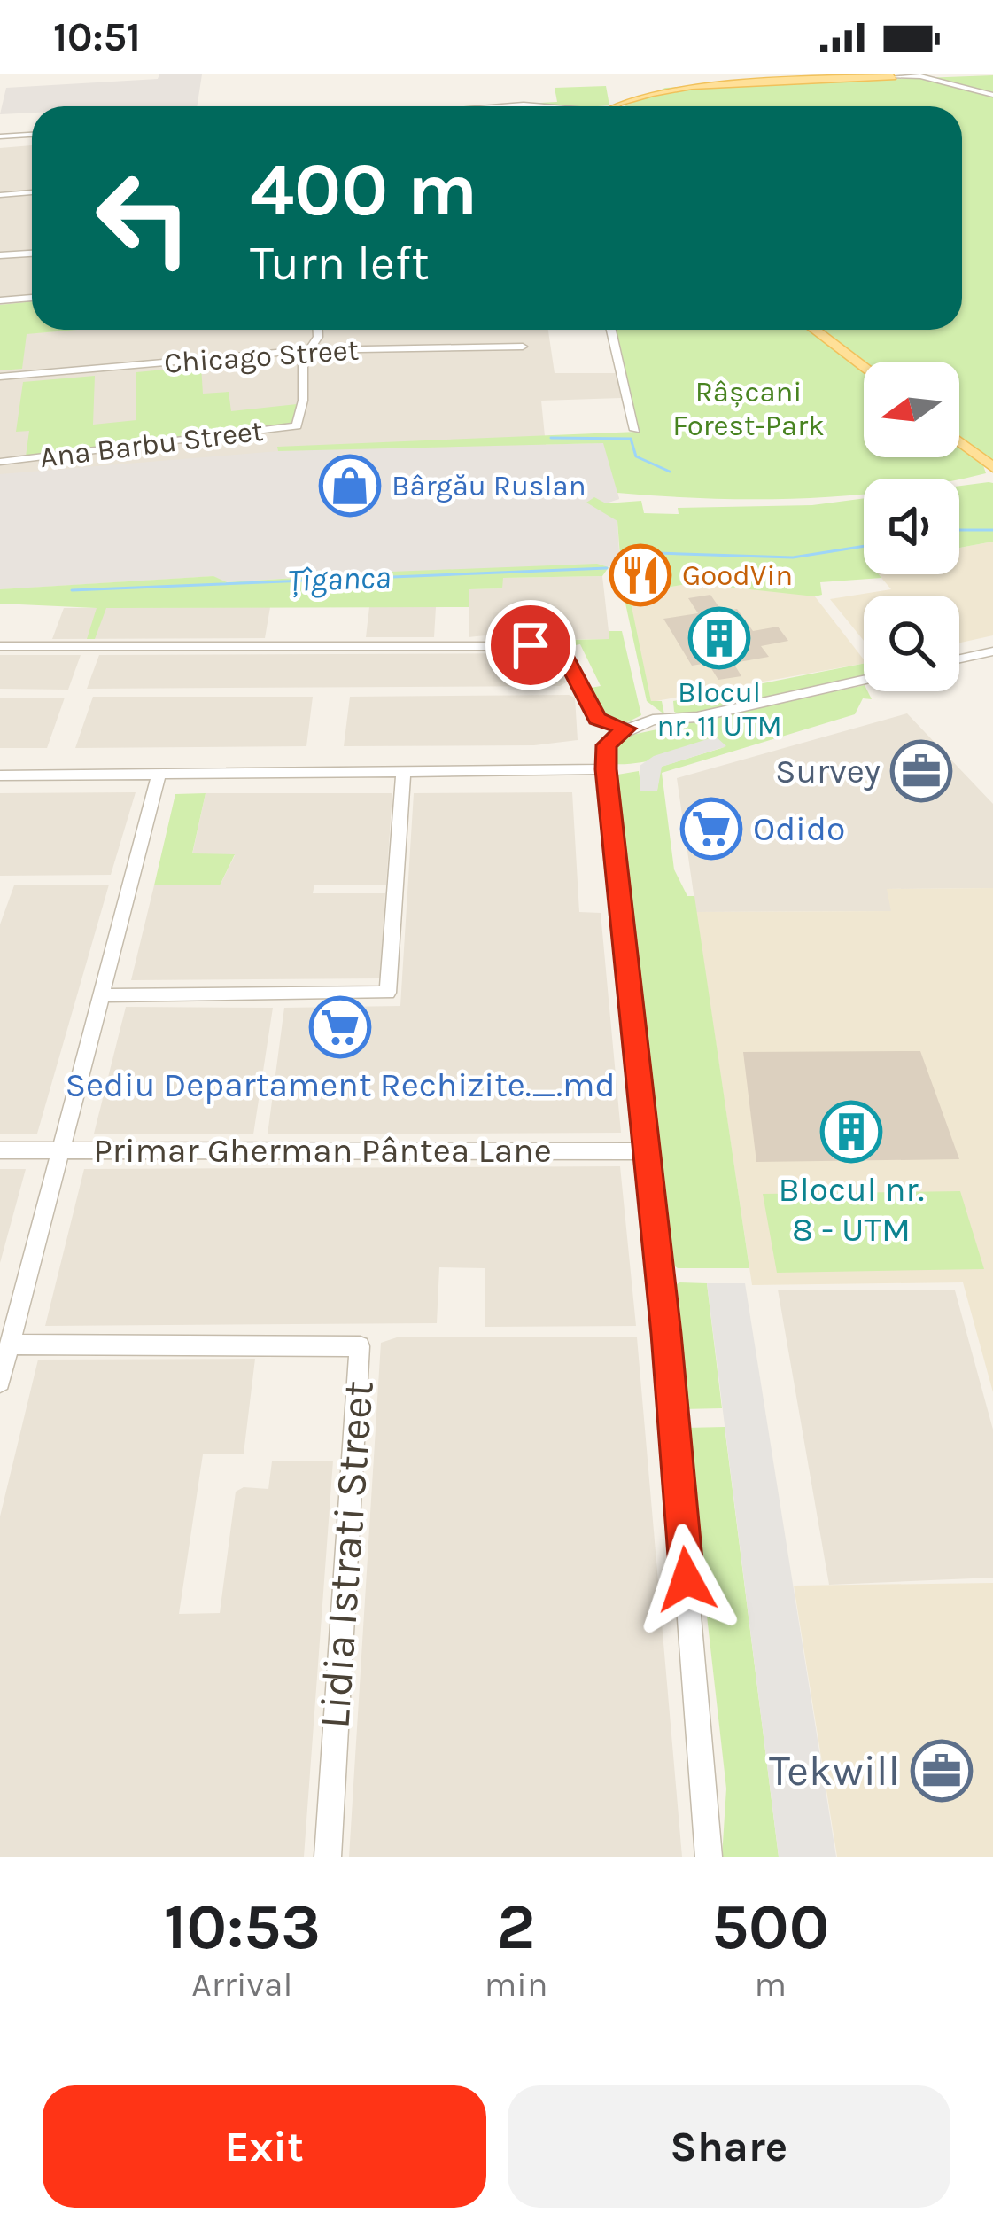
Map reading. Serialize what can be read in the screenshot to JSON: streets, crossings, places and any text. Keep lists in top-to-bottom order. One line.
{"streets":{"street":["Chicago Street","Ana Barbu Street","Primar Gherman Pântea Lane","Lidia Istrati Street"]},"crossings":[["Chicago Street","Ana Barbu Street"]],"water":["Țîganca"],"parks":["Râșcani Forest-Park"],"places":{"shop":["Bârgău Ruslan"],"restaurant":["GoodVin"],"building":["Blocul nr. 11 UTM","Blocul nr. 8 - UTM"],"office":["Survey","Tekwill"],"supermarket":["Odido","Sediu Departament Rechizite._.md"]},"north":"left","page":{"status":"10:51","turn":["400 m","Turn left"],"eta":["10:53","Arrival","2","min","500","m"],"buttons":["Exit","Share"]}}
